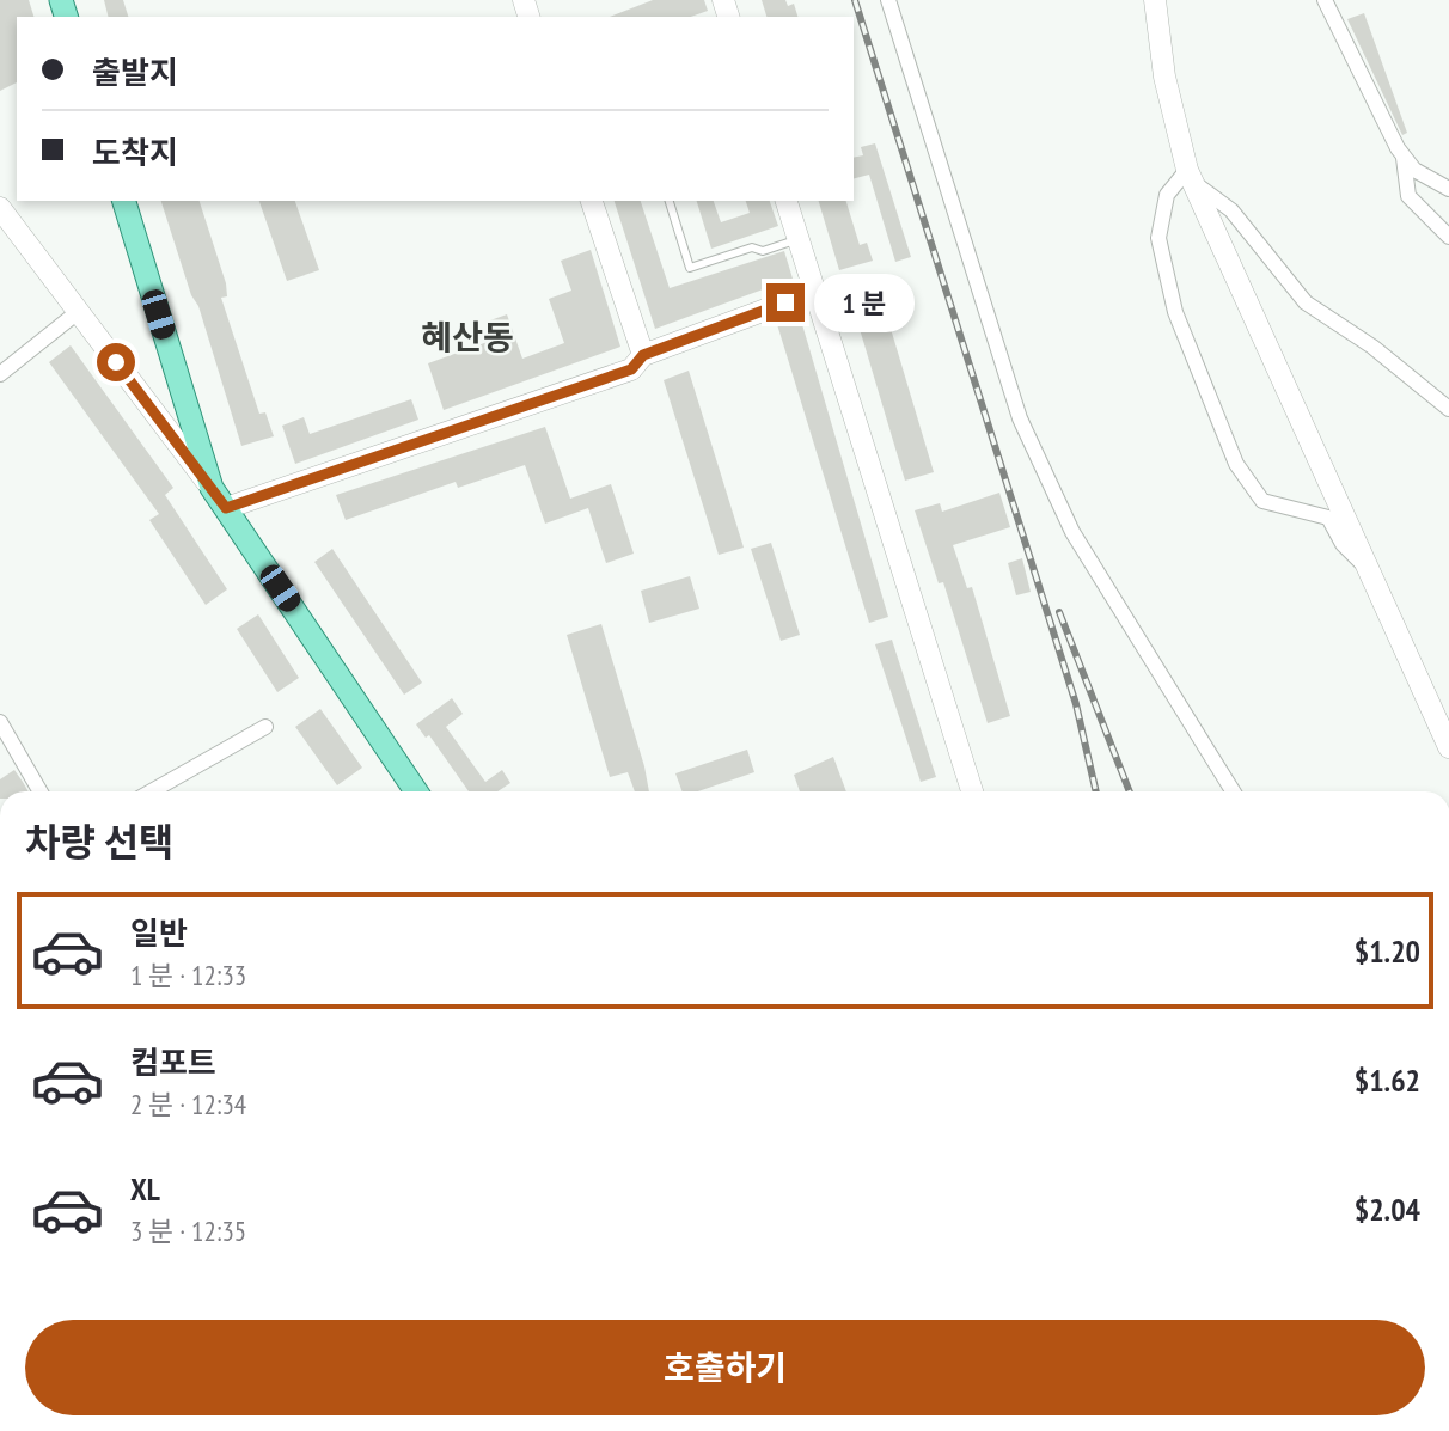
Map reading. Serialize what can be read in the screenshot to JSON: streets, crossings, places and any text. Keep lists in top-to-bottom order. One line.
{"districts":["혜산동"],"page":{"banner":["출발지","도착지"],"bubble":"1 분","heading":"차량 선택","list":[{"name":"일반","note":"1 분 · 12:33","value":"$1.20"},{"name":"컴포트","note":"2 분 · 12:34","value":"$1.62"},{"name":"XL","note":"3 분 · 12:35","value":"$2.04"}],"buttons":"호출하기"}}
